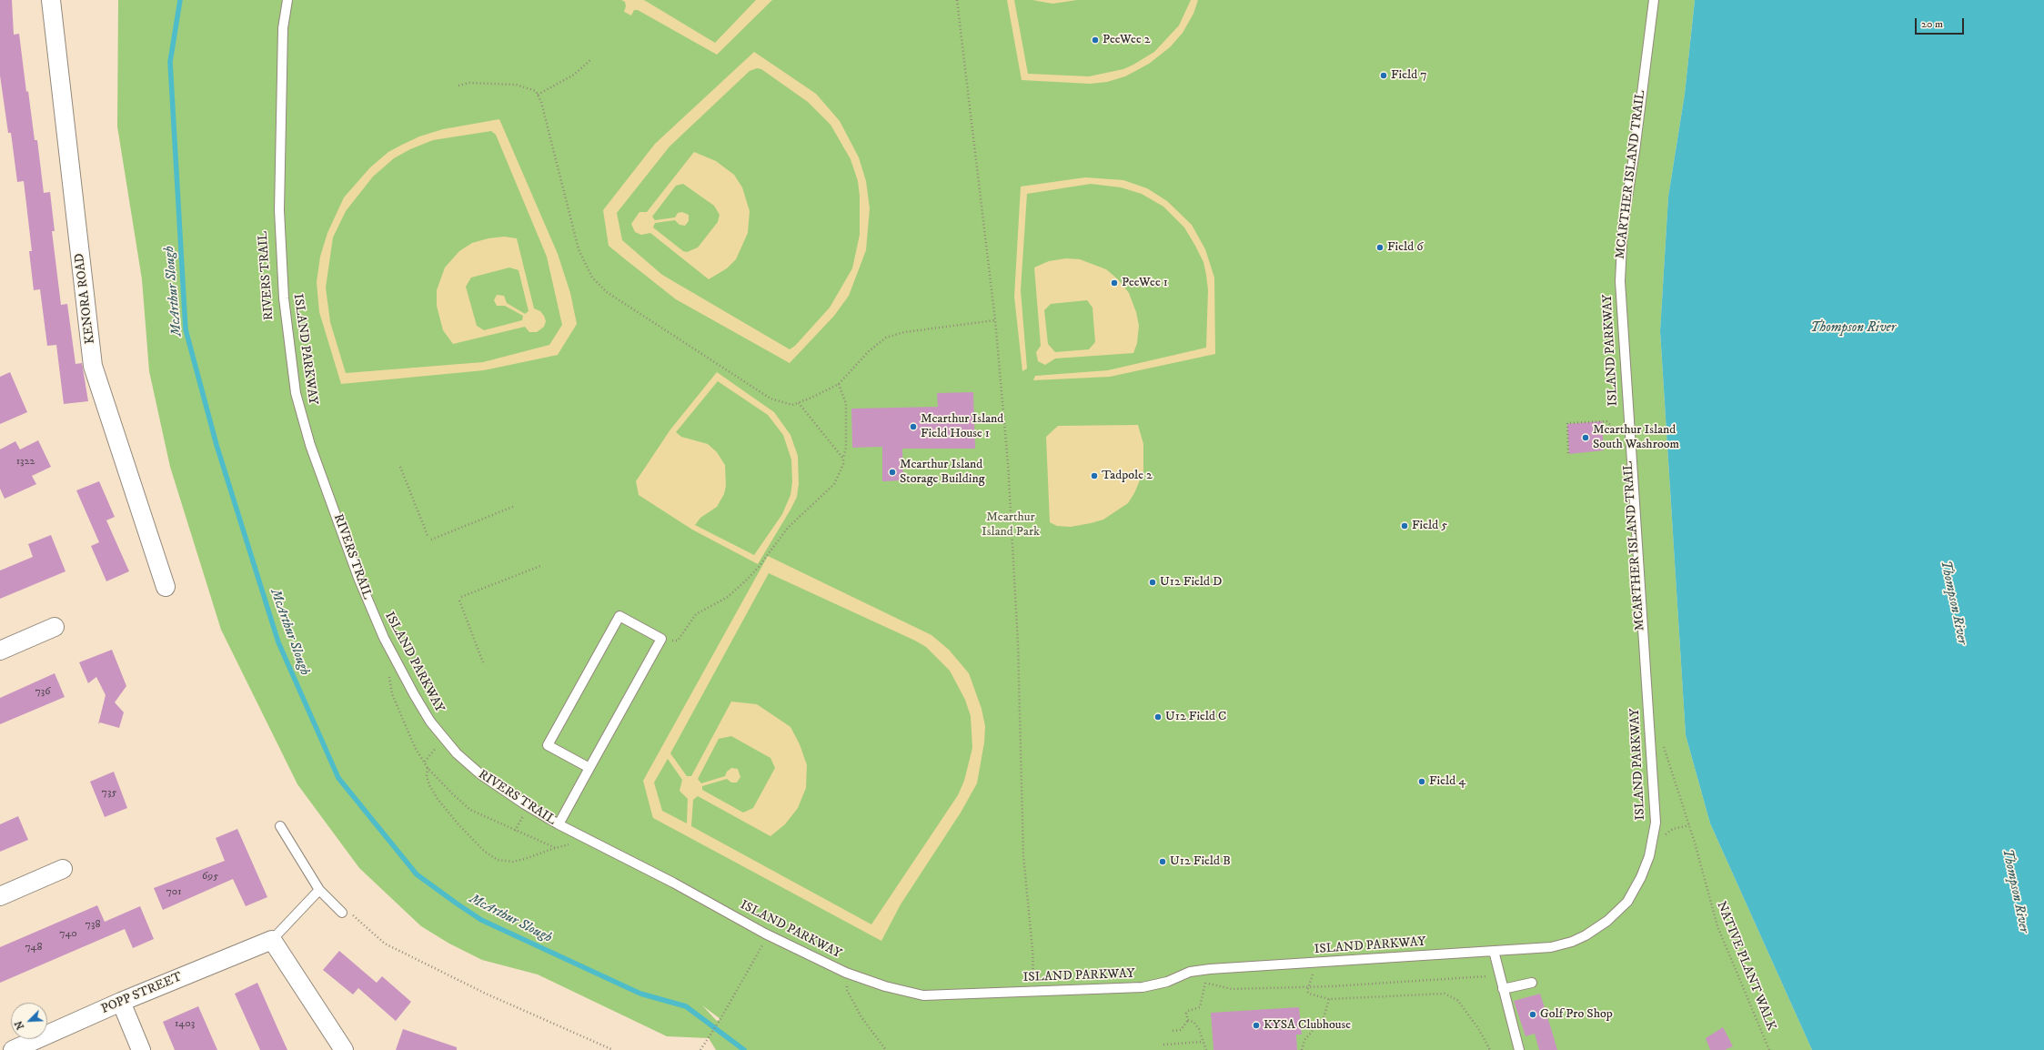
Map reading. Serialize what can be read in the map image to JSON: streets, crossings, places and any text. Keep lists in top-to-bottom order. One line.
{"streets":{"street":["KENORA ROAD","POPP STREET"],"lane":["ISLAND PARKWAY"],"path":["RIVERS TRAIL","NATIVE PLANT WALK"]},"water":["McArthur Slough","Thompson River"],"parks":["Mcarthur Island Park"],"places":["PeeWee 2","Field 7","Field 6","PeeWee 1","Mcarthur Island Field House 1","Mcarthur Island South Washroom","Mcarthur Island Storage Building","Tadpole 2","Field 5","U12 Field D","U12 Field C","Field 4","U12 Field B","Golf Pro Shop","KYSA Clubhouse"],"house_numbers":["1322","736","735","695","701","738","740","748","1403"],"scale_bar":"20 m","north":"bottom left"}
